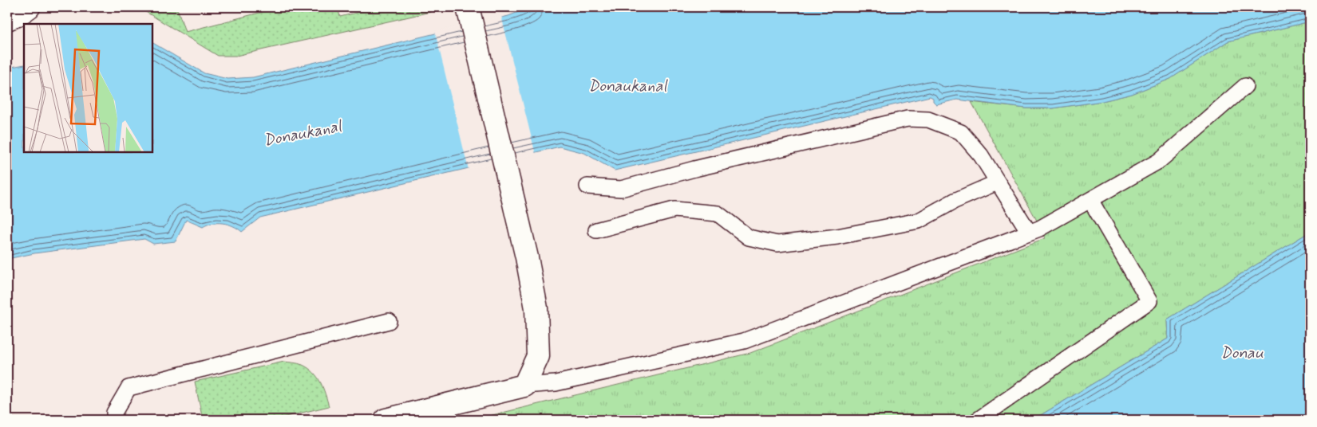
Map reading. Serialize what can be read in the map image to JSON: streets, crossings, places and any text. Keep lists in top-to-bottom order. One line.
{"water":["Donaukanal","Donau"]}
